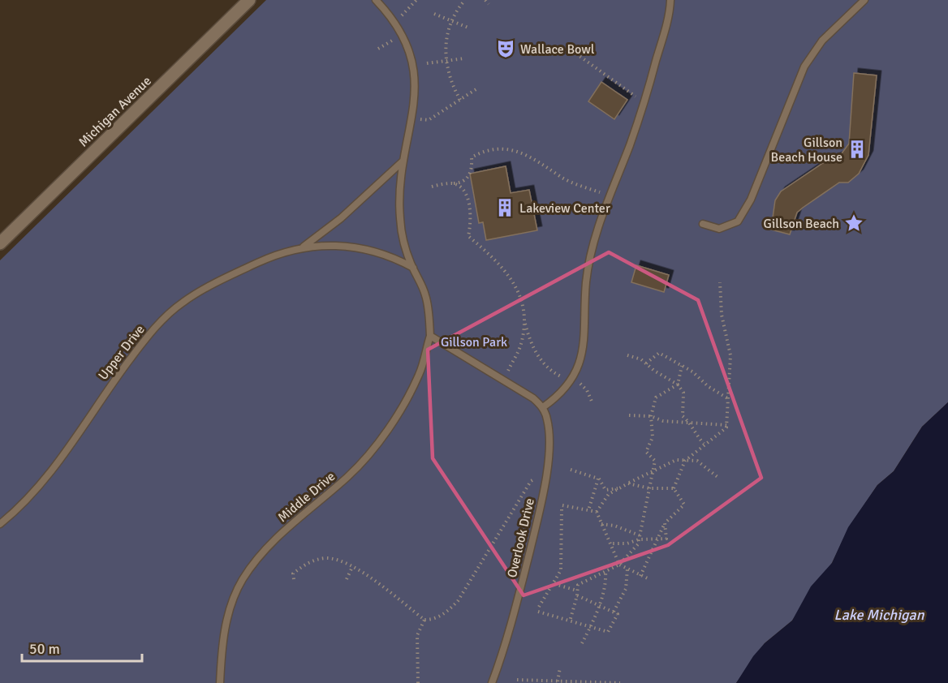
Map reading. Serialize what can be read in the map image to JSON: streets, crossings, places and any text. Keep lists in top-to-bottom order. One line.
{"streets":{"street":["Michigan Avenue"],"lane":["Upper Drive","Middle Drive","Overlook Drive"]},"water":["Lake Michigan"],"parks":["Gillson Park"],"places":{"theatre":["Wallace Bowl"],"building":["Gillson Beach House","Lakeview Center"],"place":["Gillson Beach"]},"scale_bar":"50 m"}
